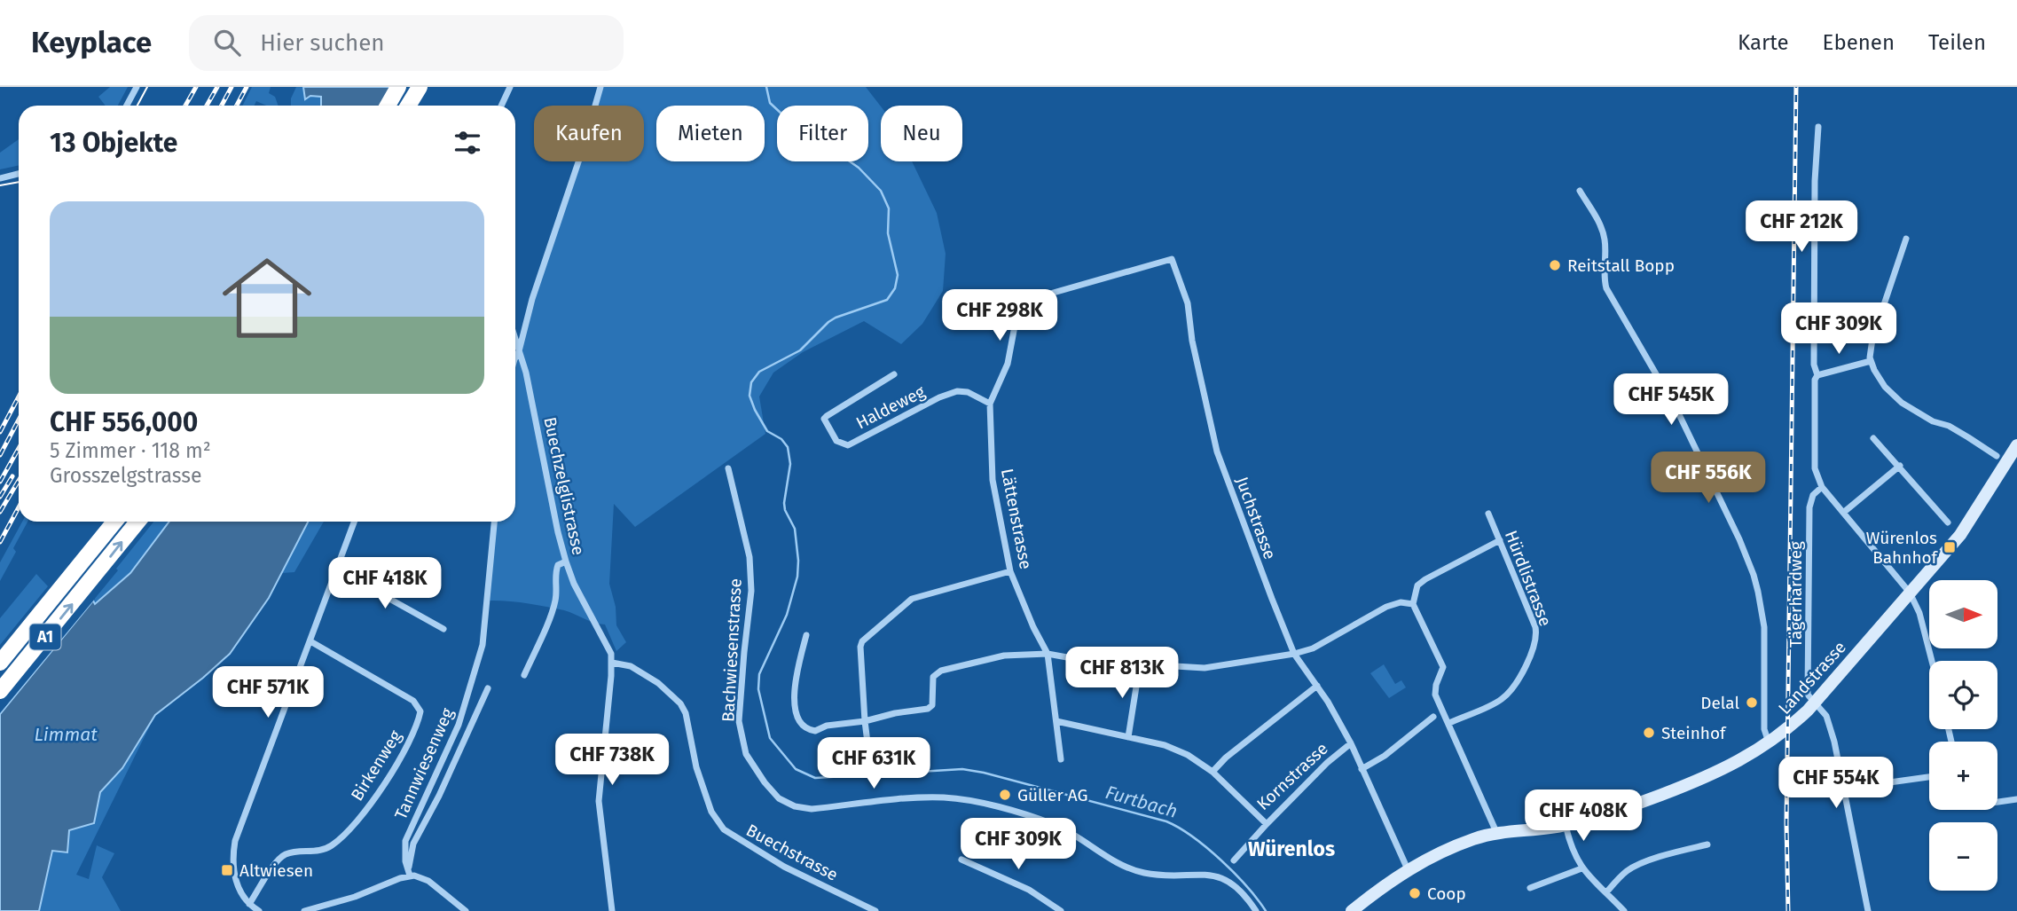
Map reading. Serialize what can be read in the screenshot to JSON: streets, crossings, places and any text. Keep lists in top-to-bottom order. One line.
{"streets":{"highway":["A1"],"main road":["Landstrasse"],"street":["Haldeweg","Buechzelglistrasse","Juchstrasse","Lättenstrasse","Hürdlistrasse","Tägerhardweg","Bachwiesenstrasse","Tannwiesenweg","Birkenweg","Kornstrasse","Buechstrasse"]},"crossings":[["Haldeweg","Lättenstrasse"],["Buechzelglistrasse","Buechstrasse"],["Juchstrasse","Lättenstrasse"],["Juchstrasse","Landstrasse"],["Juchstrasse","Kornstrasse"],["Tägerhardweg","Landstrasse"]],"districts":["Würenlos"],"water":["Limmat","Furtbach"],"places":{"other":["Reitstall Bopp","Delal","Steinhof","Güller AG","Coop"],"transit":["Würenlos Bahnhof","Altwiesen"]},"north":"right","page":{"header":"Keyplace","search":"Hier suchen","nav":["Karte","Ebenen","Teilen"],"chip":["Kaufen","Mieten","Filter","Neu"],"heading":"13 Objekte","list":[{"name":"CHF 556,000","note":"5 Zimmer · 118 m² · Grosszelgstrasse"}],"price":["CHF 212K","CHF 298K","CHF 309K","CHF 545K","CHF 556K","CHF 418K","CHF 813K","CHF 571K","CHF 738K","CHF 631K","CHF 554K","CHF 408K","CHF 309K"],"map_buttons":["+","−"]}}
